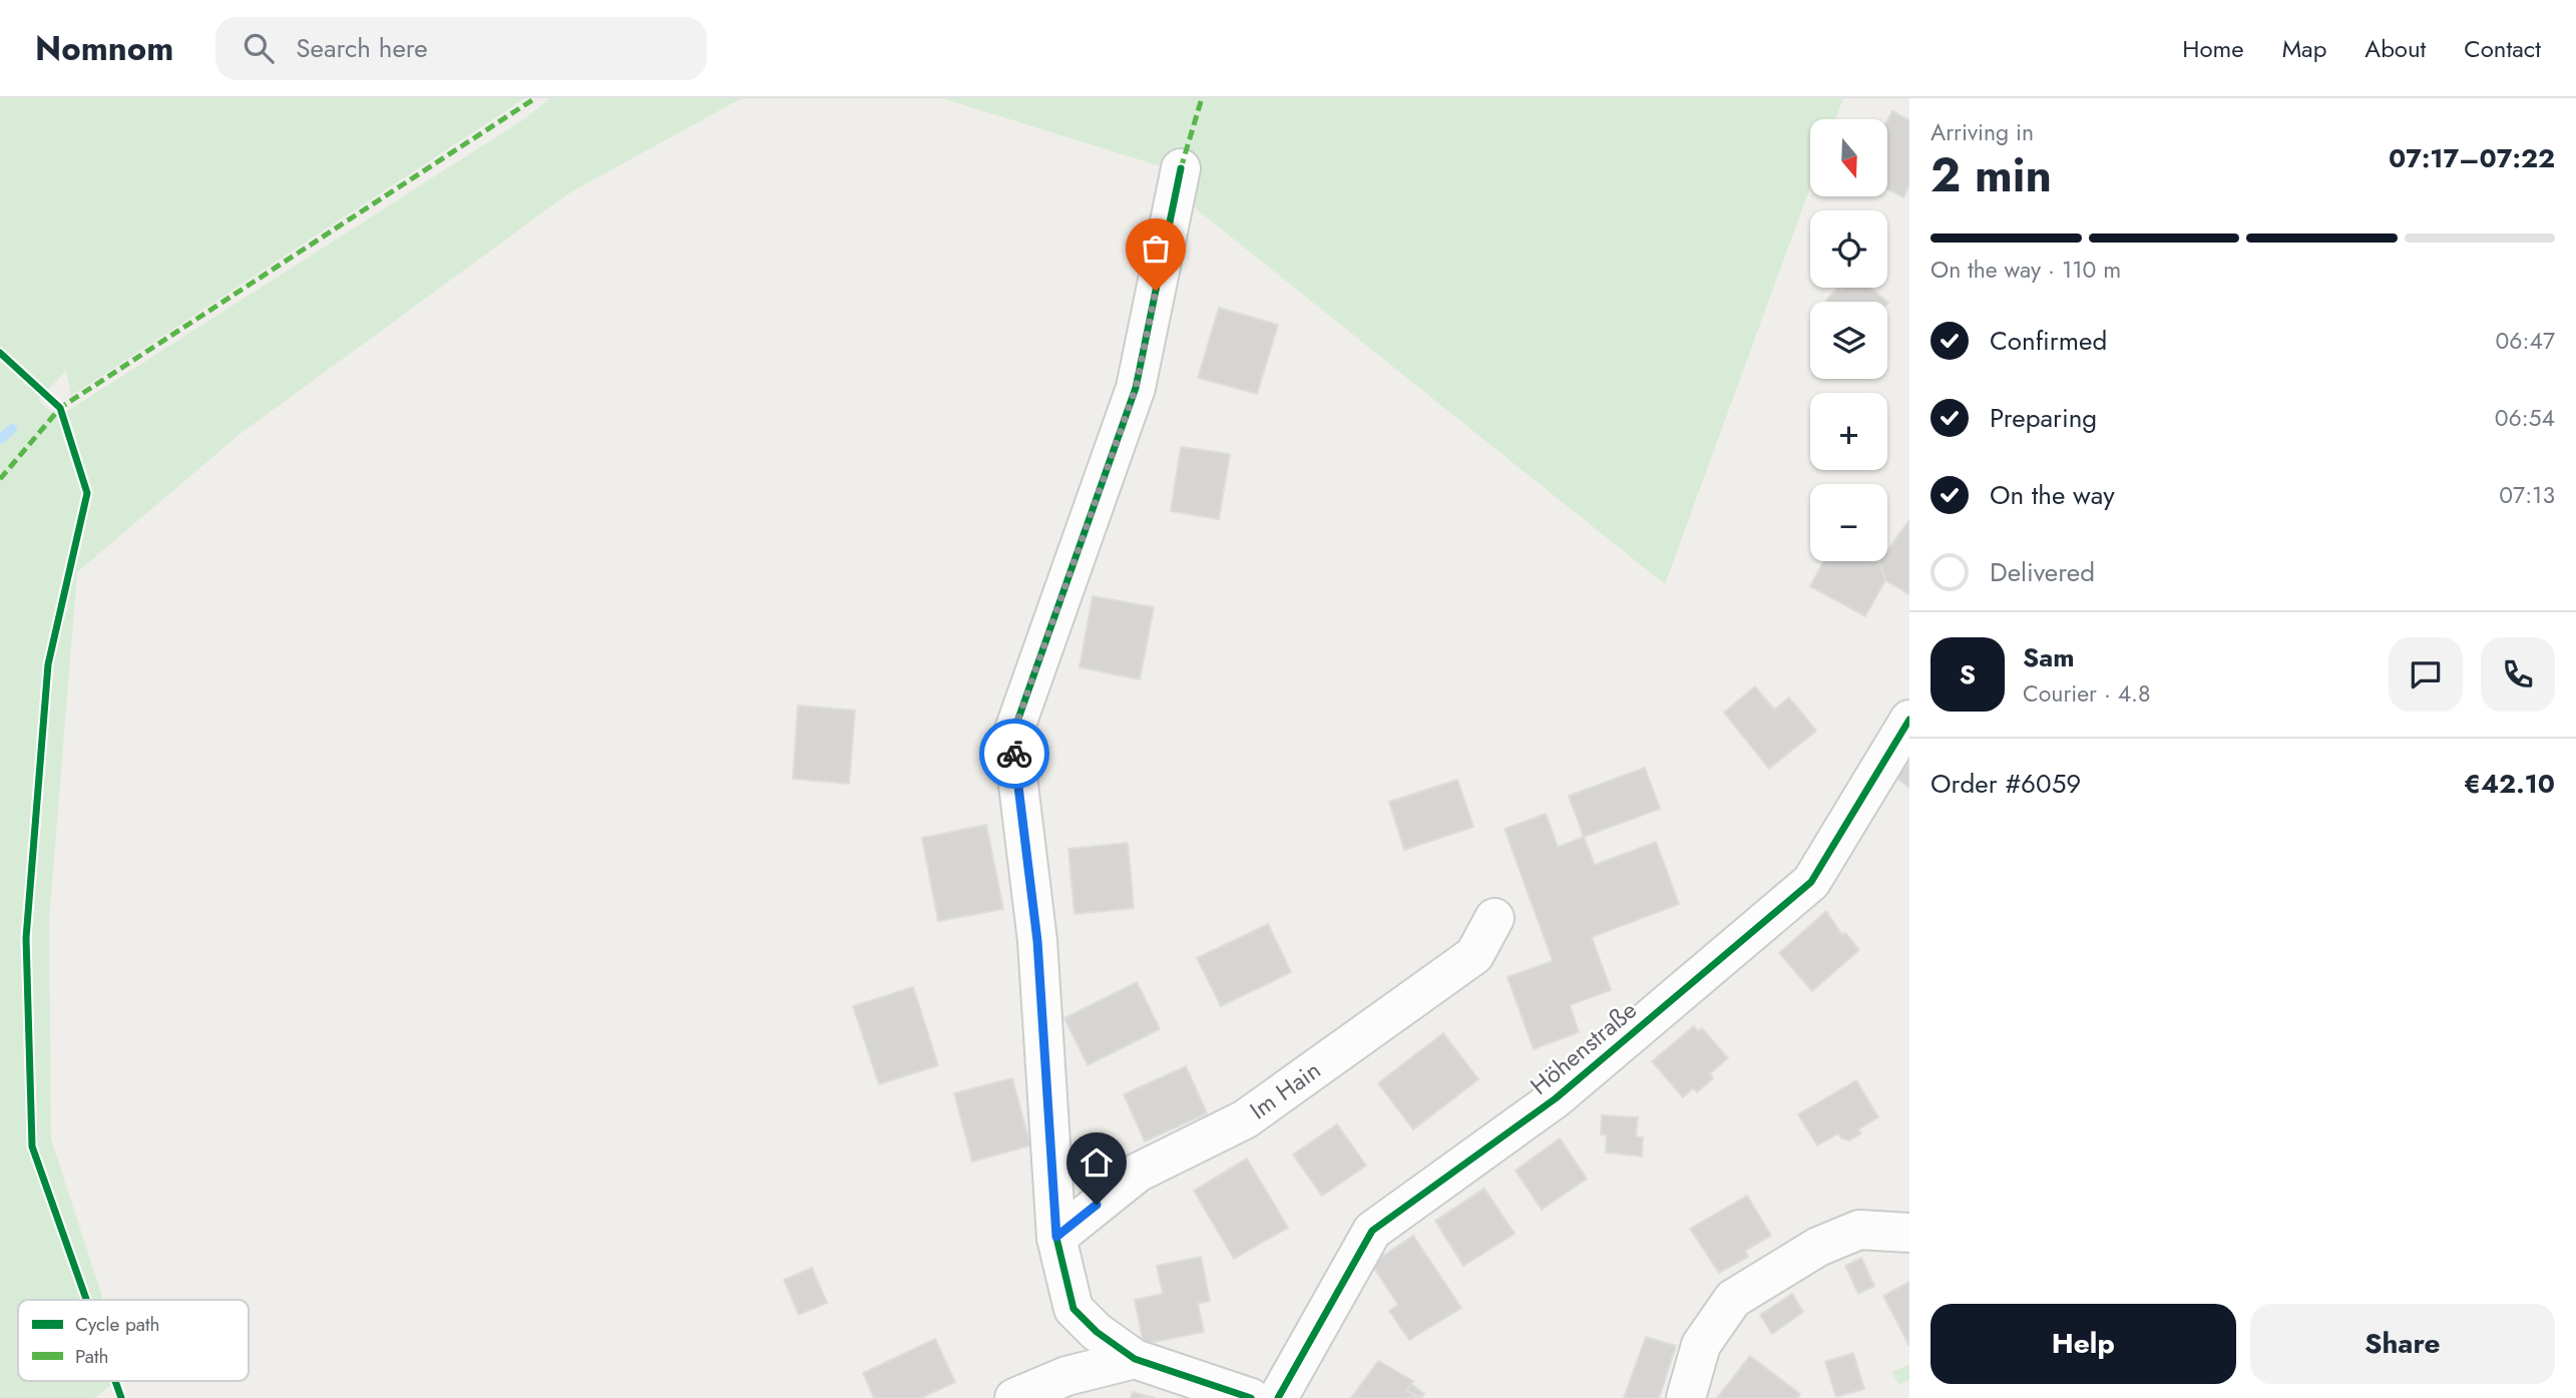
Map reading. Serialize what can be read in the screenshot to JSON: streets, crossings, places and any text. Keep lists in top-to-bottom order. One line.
{"streets":{"street":["Höhenstraße","Im Hain"]},"legend":["Cycle path","Path"],"north":"bottom","page":{"header":"Nomnom","search":"Search here","nav":["Home","Map","About","Contact"],"heading":["2 min","Arriving in","07:17–07:22"],"panel":["Sam","Courier · 4.8","Order #6059","€42.10"],"map_buttons":["+","−"],"bar":"On the way · 110 m","list":[["Confirmed","06:47"],["Preparing","06:54"],["On the way","07:13"],"Delivered"],"round":"S","buttons":["Help","Share"]}}
